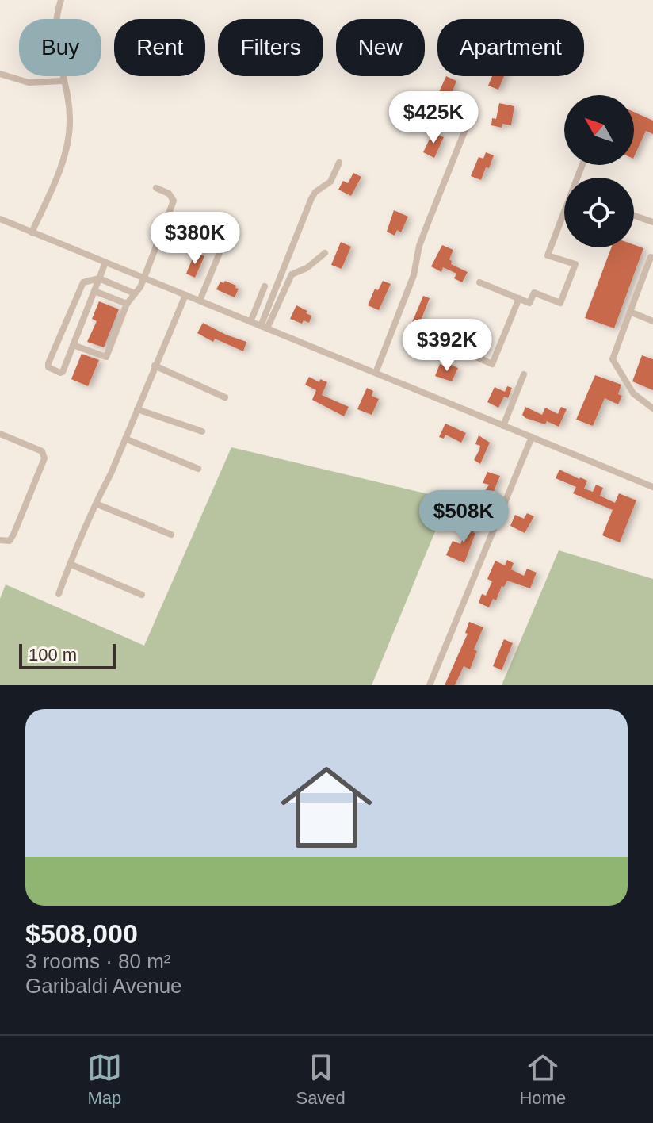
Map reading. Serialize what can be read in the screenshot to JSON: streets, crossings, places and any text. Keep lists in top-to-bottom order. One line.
{"scale_bar":"100 m","north":"top left","page":{"chip":["Buy","Rent","Filters","New","Apartment"],"price":["$425K","$380K","$392K","$508K"],"scale":"100 m","list":[{"name":"$508,000","note":"3 rooms · 80 m² · Garibaldi Avenue"}],"tabs":["Map","Saved","Home"]}}
